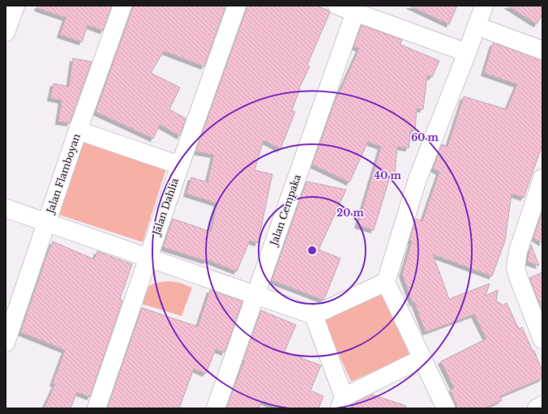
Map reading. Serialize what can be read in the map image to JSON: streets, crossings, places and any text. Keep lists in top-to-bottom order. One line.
{"streets":{"street":["Jalan Flamboyan","Jalan Dahlia","Jalan Cempaka"]},"rings":["60 m","40 m","20 m"]}
